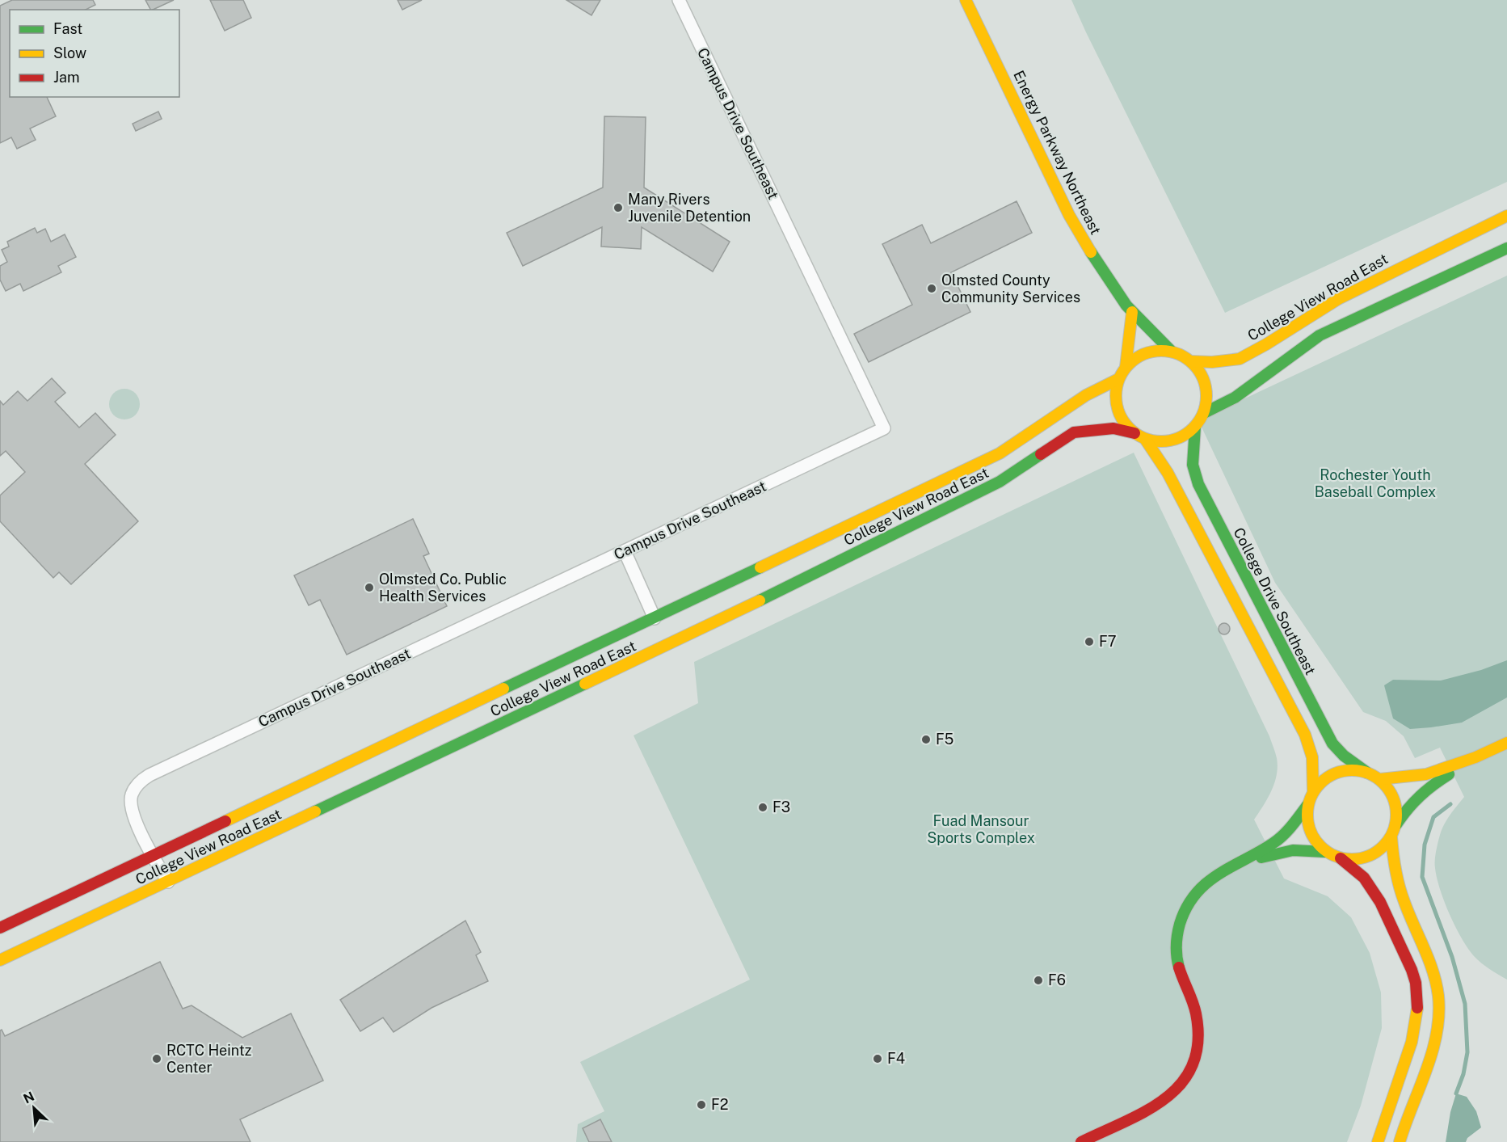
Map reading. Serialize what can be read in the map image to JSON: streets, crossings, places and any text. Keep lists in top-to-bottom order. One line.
{"streets":{"main road":["Energy Parkway Northeast","College View Road East","College Drive Southeast"],"street":["Campus Drive Southeast"]},"crossings":[["Campus Drive Southeast","College View Road East"],["Energy Parkway Northeast","College View Road East"],["Energy Parkway Northeast","College Drive Southeast"],["College View Road East","College Drive Southeast"]],"parks":["Rochester Youth Baseball Complex","Fuad Mansour Sports Complex"],"places":["Many Rivers Juvenile Detention","Olmsted County Community Services","Olmsted Co. Public Health Services","F7","F5","F3","F6","RCTC Heintz Center","F4","F2"],"legend":["Fast","Slow","Jam"],"north":"top left"}
